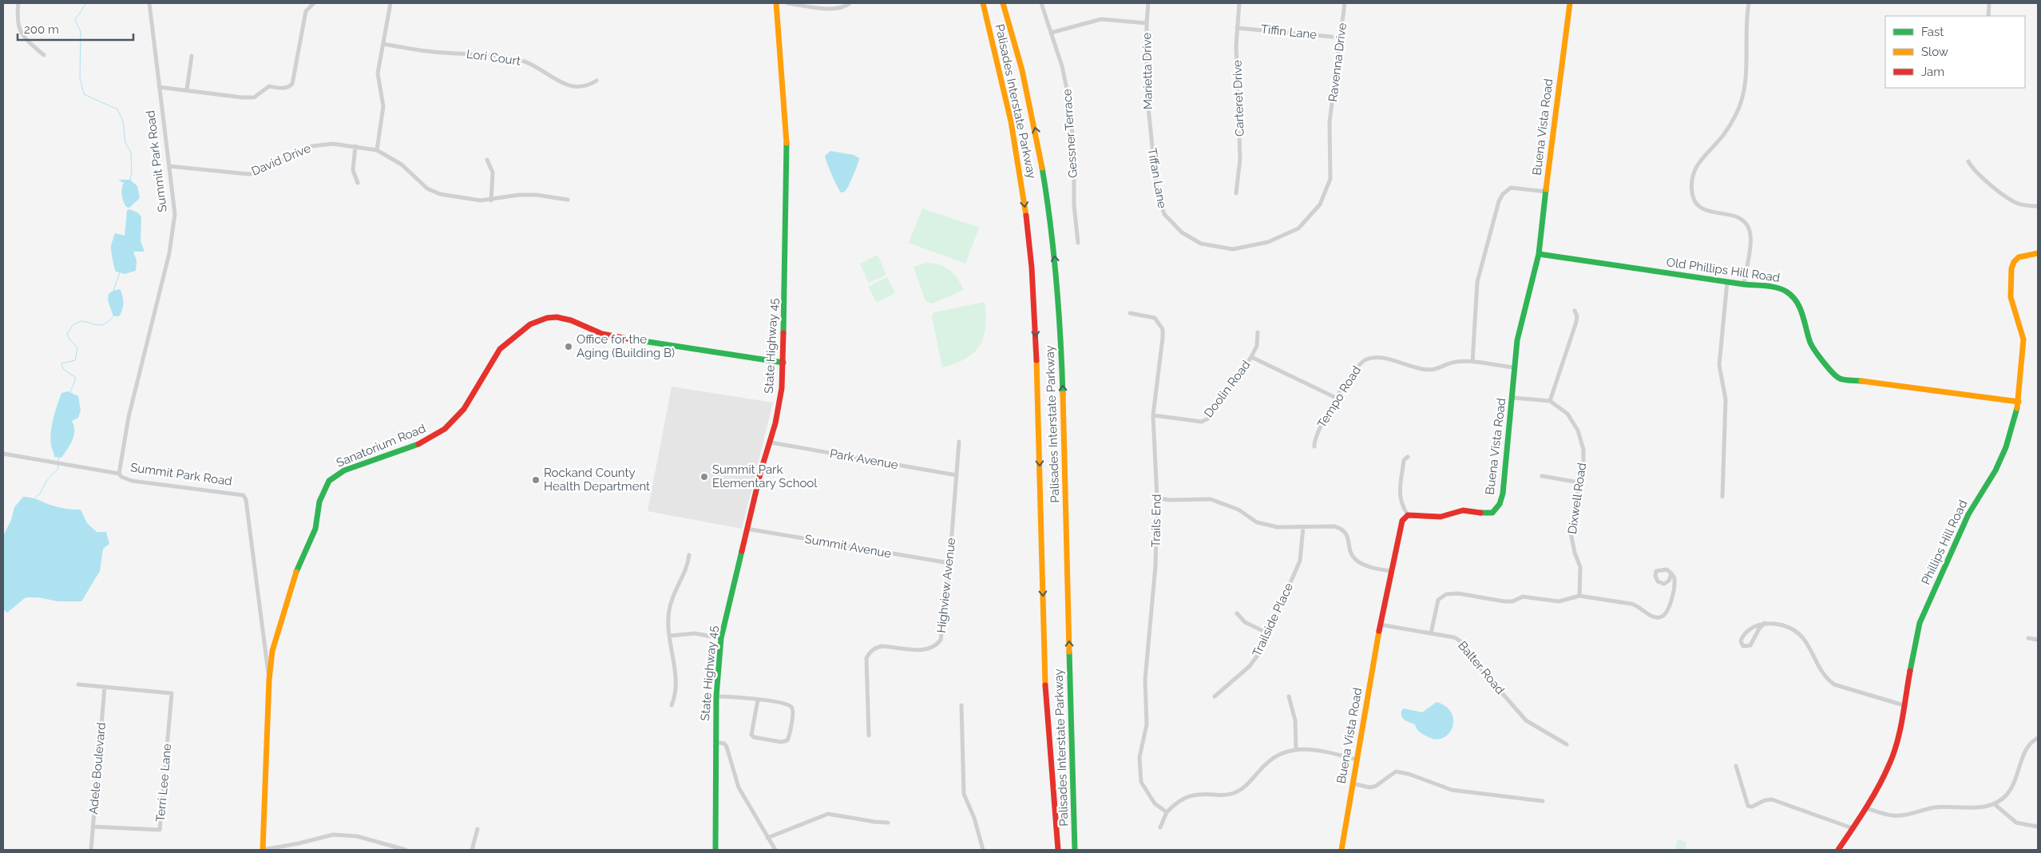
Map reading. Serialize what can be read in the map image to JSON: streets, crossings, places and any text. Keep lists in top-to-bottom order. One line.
{"streets":{"main road":["Palisades Interstate Parkway","Buena Vista Road","Summit Park Road","Old Phillips Hill Road","State Highway 45","Sanatorium Road","Phillips Hill Road"],"street":["Tiffin Lane","Lori Court","Ravenna Drive","Marietta Drive","Carteret Drive","Gessner Terrace","David Drive","Tiffan Lane","Doolin Road","Tempo Road","Park Avenue","Dixwell Road","Trails End","Summit Avenue","Highview Avenue","Trailside Place","Balter Road","Adele Boulevard","Terri Lee Lane"]},"crossings":[["Tiffin Lane","Ravenna Drive"],["Tiffin Lane","Carteret Drive"],["Ravenna Drive","Tiffan Lane"],["Marietta Drive","Tiffan Lane"],["Buena Vista Road","Old Phillips Hill Road"],["Buena Vista Road","Tempo Road"],["Buena Vista Road","Balter Road"],["David Drive","Summit Park Road"],["Summit Park Road","Sanatorium Road"],["Old Phillips Hill Road","Phillips Hill Road"],["State Highway 45","Sanatorium Road"],["State Highway 45","Park Avenue"],["State Highway 45","Summit Avenue"],["Doolin Road","Trails End"],["Park Avenue","Highview Avenue"],["Summit Avenue","Highview Avenue"],["Adele Boulevard","Terri Lee Lane"]],"places":["Office for the Aging (Building B)","Summit Park Elementary School","Rockand County Health Department"],"legend":["Fast","Slow","Jam"],"scale_bar":"200 m"}
